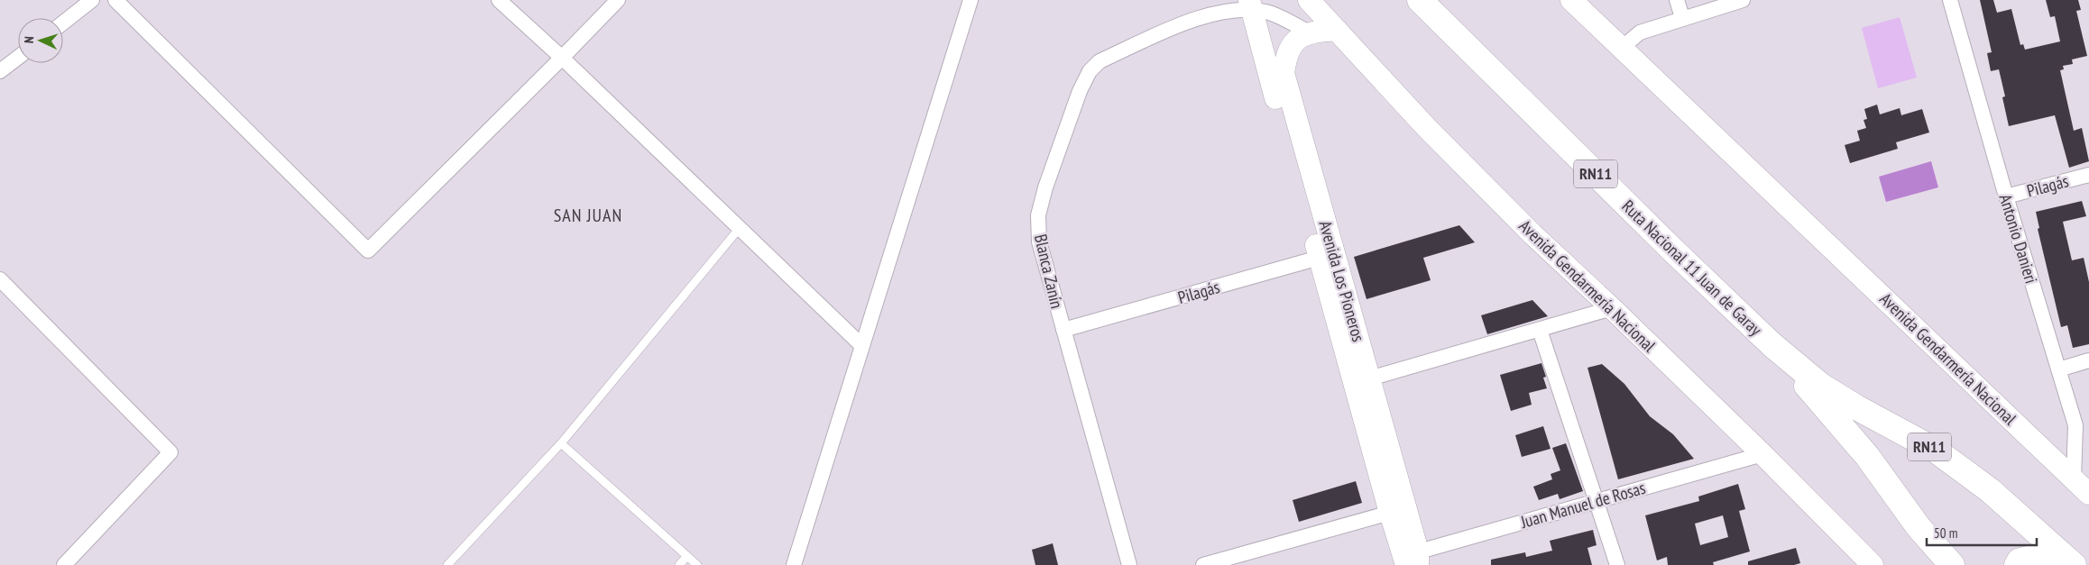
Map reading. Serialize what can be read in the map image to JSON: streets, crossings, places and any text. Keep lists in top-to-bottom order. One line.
{"streets":{"highway":["RN11","Ruta Nacional 11 Juan de Garay"],"main road":["Avenida Los Pioneros","Avenida Gendarmería Nacional"],"street":["Pilagás","Antonio Danieri","Blanca Zanín","Juan Manuel de Rosas"]},"crossings":[["Pilagás","Antonio Danieri"],["Pilagás","Blanca Zanín"],["Pilagás","Avenida Los Pioneros"],["Antonio Danieri","Avenida Gendarmería Nacional"],["Blanca Zanín","Avenida Los Pioneros"],["Avenida Los Pioneros","Juan Manuel de Rosas"],["Avenida Gendarmería Nacional","Juan Manuel de Rosas"]],"districts":["SAN JUAN"],"scale_bar":"50 m","north":"left"}
